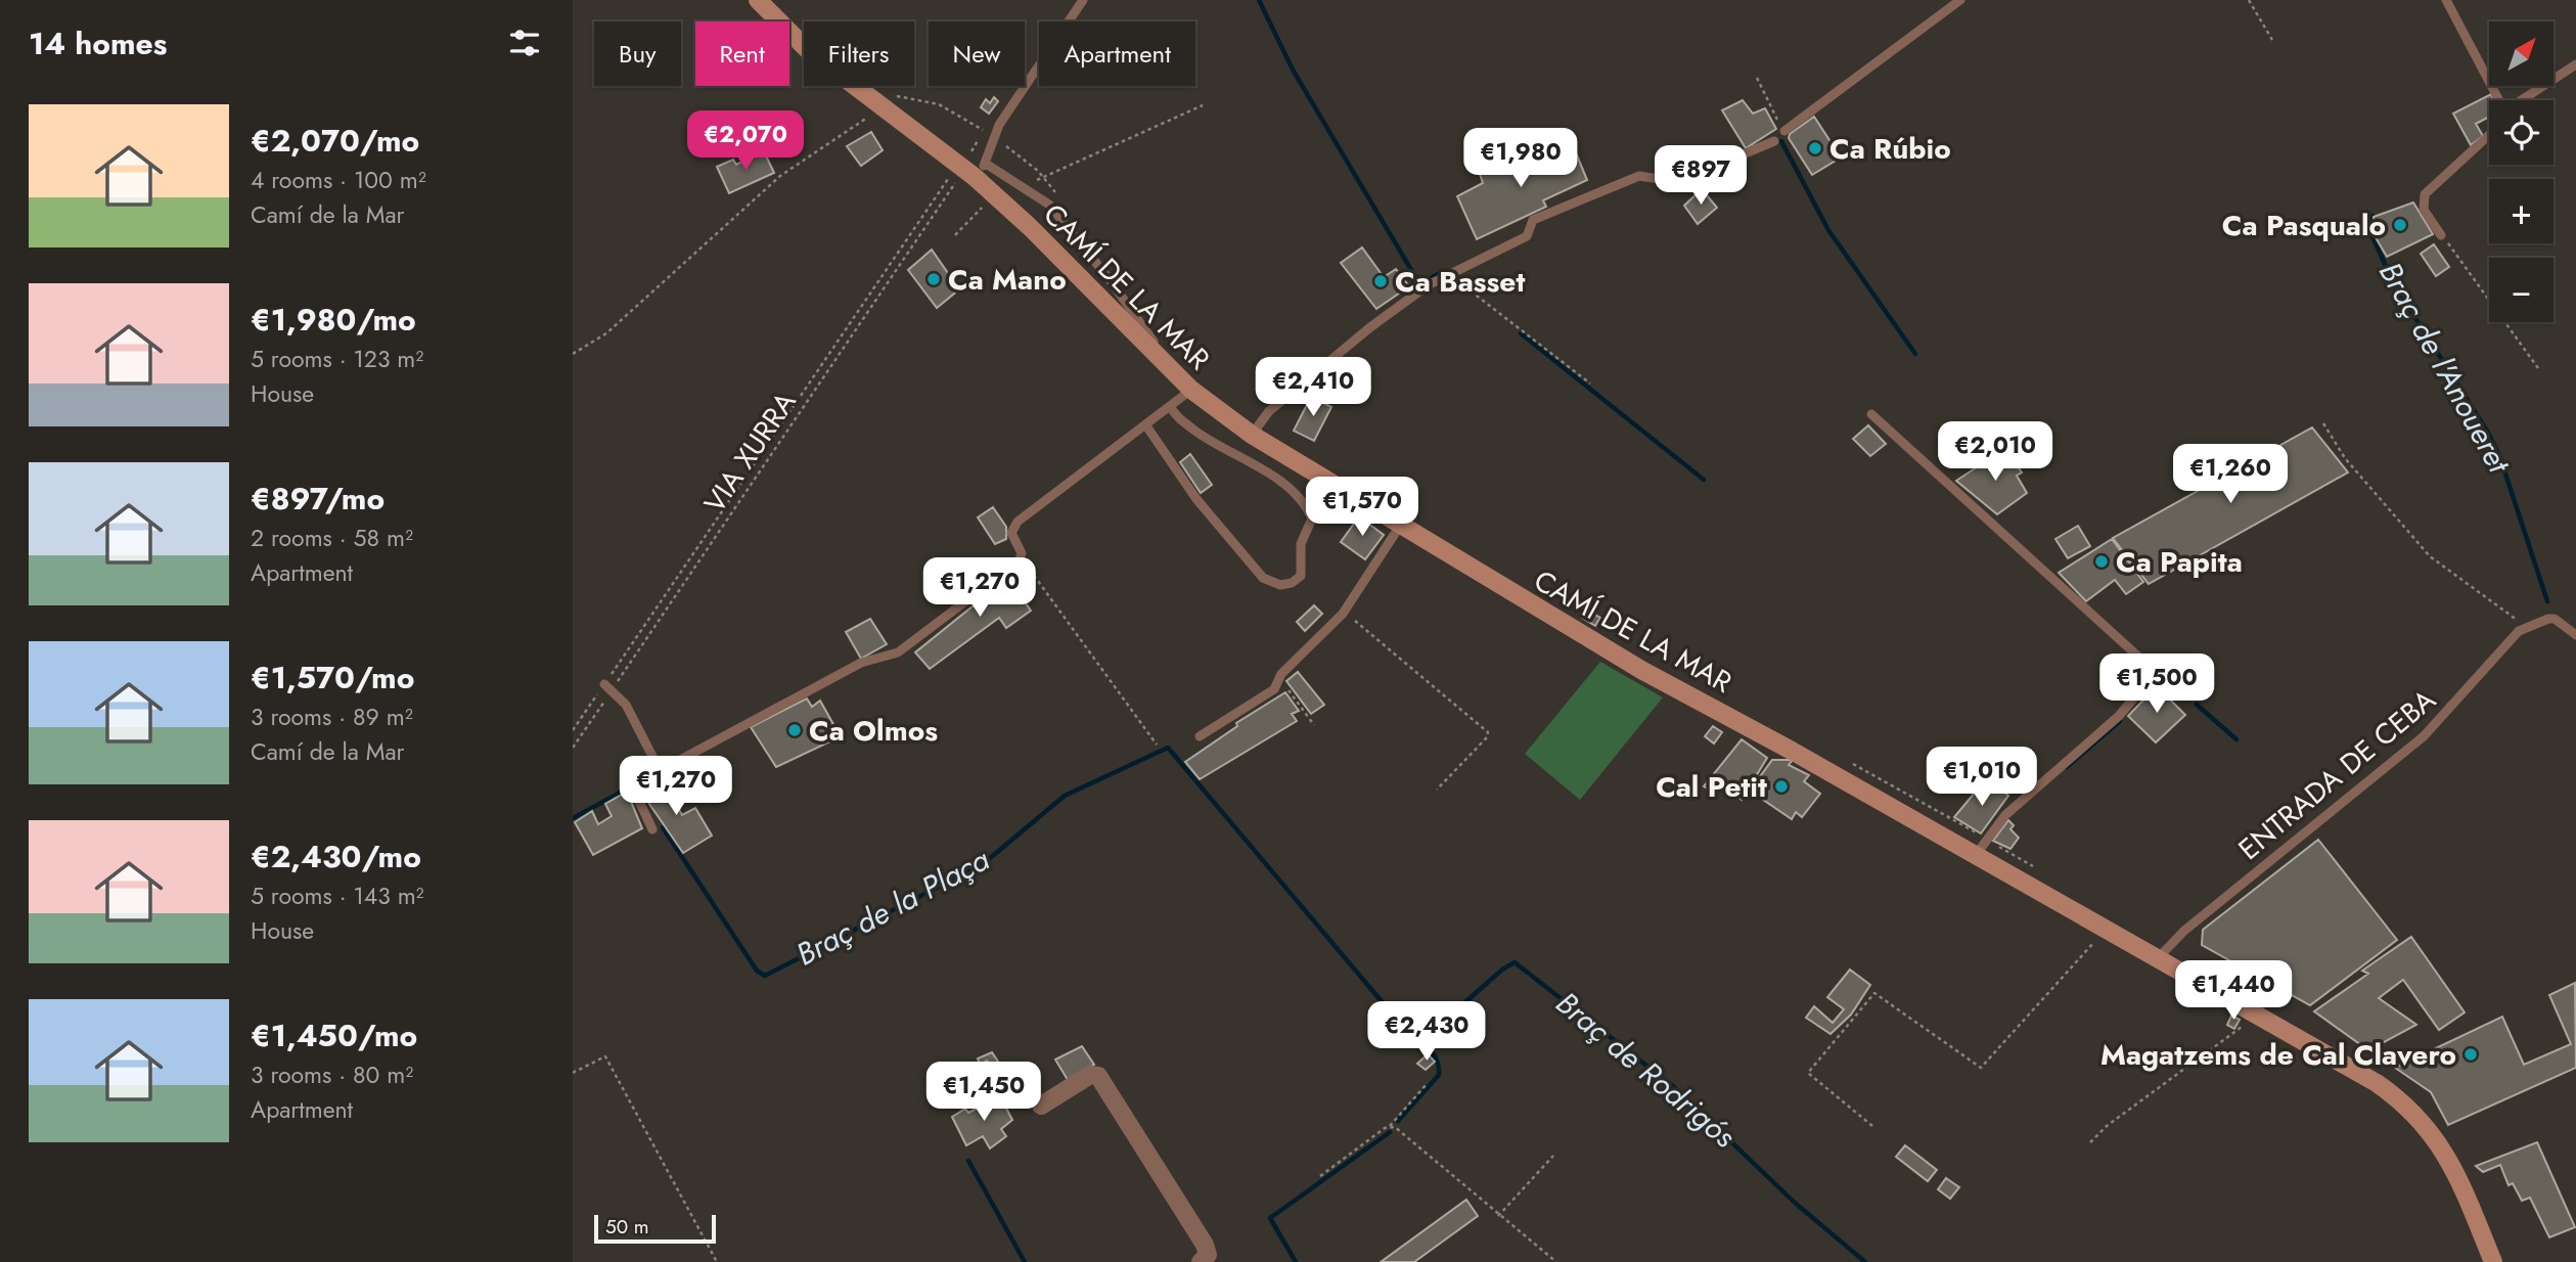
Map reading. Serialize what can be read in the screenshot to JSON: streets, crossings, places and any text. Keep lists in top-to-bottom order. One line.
{"streets":{"main road":["CAMÍ DE LA MAR"],"lane":["ENTRADA DE CEBA"],"path":["VIA XURRA"]},"crossings":[["CAMÍ DE LA MAR","VIA XURRA"],["CAMÍ DE LA MAR","ENTRADA DE CEBA"]],"water":["Braç de l'Anoueret","Braç de la Plaça","Braç de Rodrigós"],"places":["Ca Rúbio","Ca Pasqualo","Ca Mano","Ca Basset","Ca Papita","Ca Olmos","Cal Petit","Magatzems de Cal Clavero"],"scale_bar":"50 m","north":"top right","page":{"heading":"14 homes","map_buttons":["+","−"],"chip":["Buy","Rent","Filters","New","Apartment"],"list":[{"name":"€2,070/mo","note":"4 rooms · 100 m² · Camí de la Mar"},{"name":"€1,980/mo","note":"5 rooms · 123 m² · House"},{"name":"€897/mo","note":"2 rooms · 58 m² · Apartment"},{"name":"€1,570/mo","note":"3 rooms · 89 m² · Camí de la Mar"},{"name":"€2,430/mo","note":"5 rooms · 143 m² · House"},{"name":"€1,450/mo","note":"3 rooms · 80 m² · Apartment"}],"price":["€2,070","€1,980","€897","€2,410","€2,010","€1,260","€1,570","€1,270","€1,500","€1,010","€1,270","€1,440","€2,430","€1,450"],"scale":"50 m"}}
